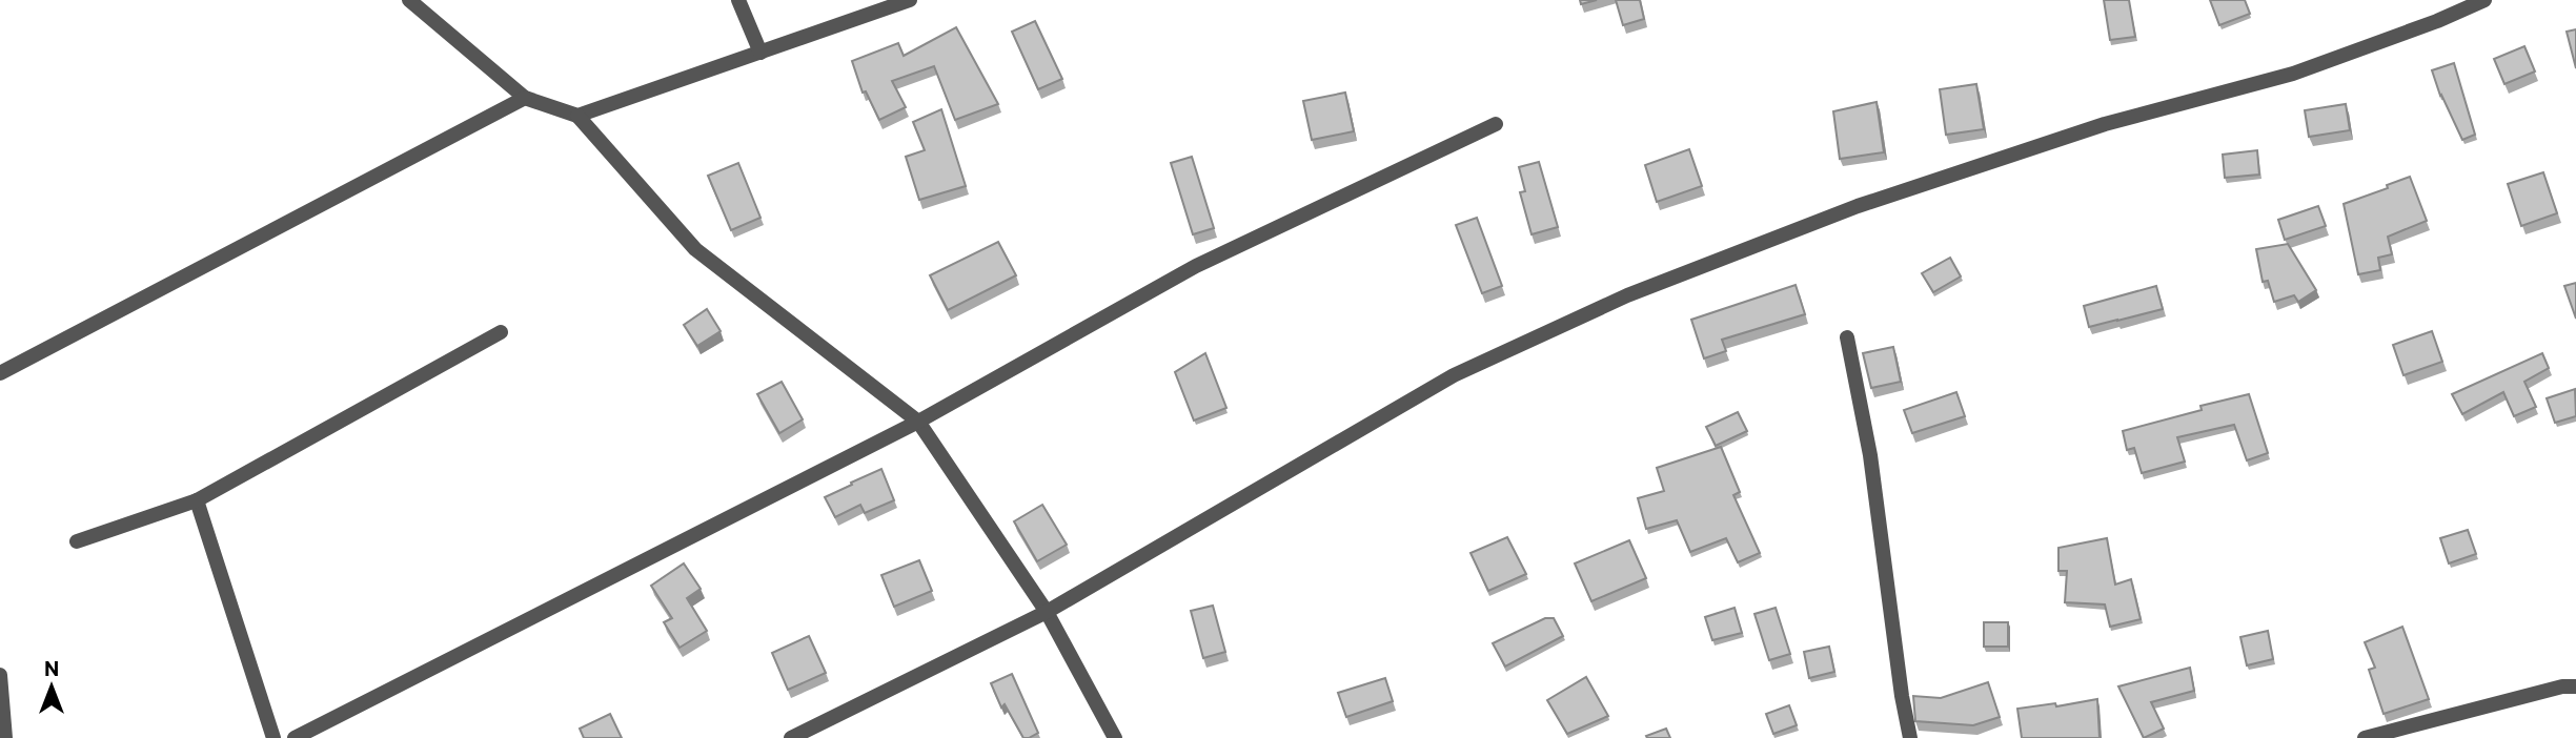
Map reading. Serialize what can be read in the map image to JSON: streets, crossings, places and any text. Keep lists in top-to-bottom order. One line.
{"north":"top"}
